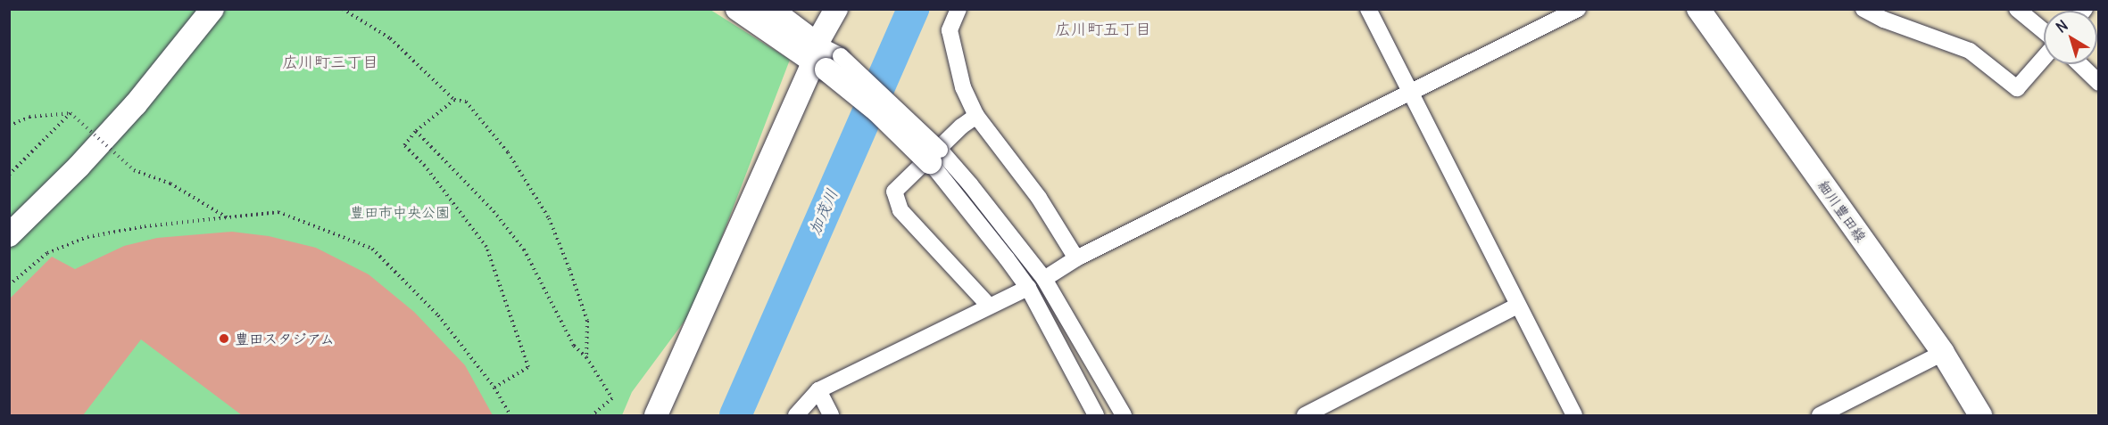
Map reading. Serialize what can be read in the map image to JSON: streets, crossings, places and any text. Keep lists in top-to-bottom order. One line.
{"streets":{"street":["細川豊田線"]},"districts":["広川町五丁目","広川町三丁目"],"water":["加茂川"],"parks":["豊田市中央公園"],"places":["豊田スタジアム"],"north":"top left"}
